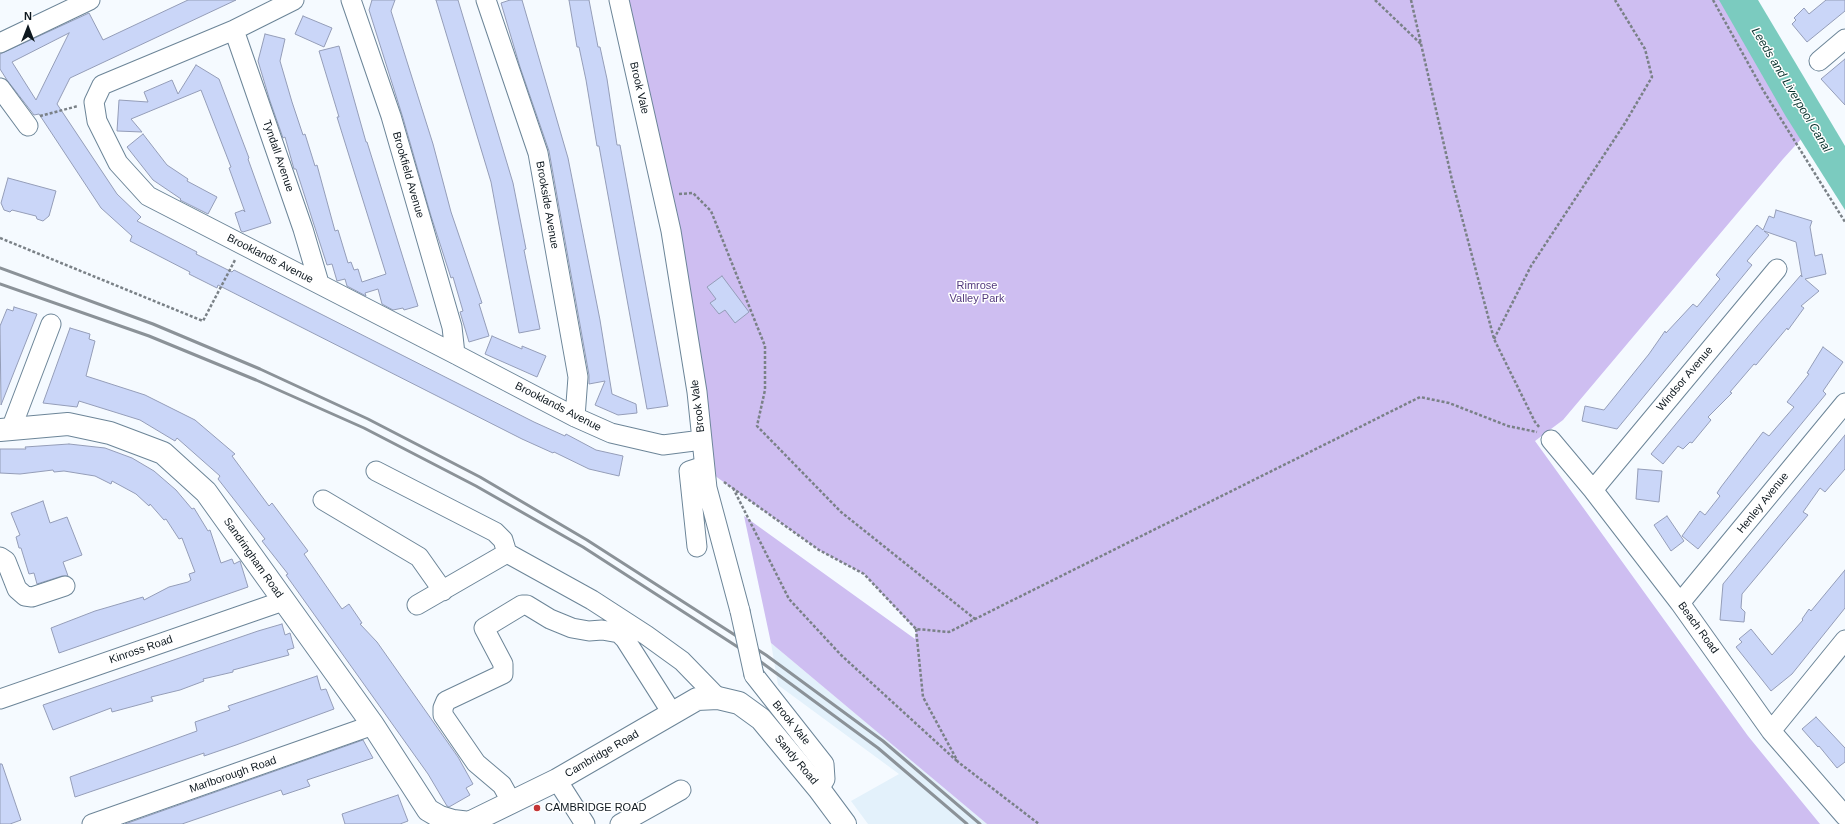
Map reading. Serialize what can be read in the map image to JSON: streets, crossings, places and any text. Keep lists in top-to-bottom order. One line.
{"streets":{"main road":["Sandringham Road","Cambridge Road","Sandy Road"],"street":["Brook Vale","Tyndall Avenue","Brookfield Avenue","Brookside Avenue","Brooklands Avenue","Windsor Avenue","Henley Avenue","Beach Road","Kinross Road","Marlborough Road"]},"crossings":[["Brook Vale","Brooklands Avenue"],["Brook Vale","Sandy Road"],["Tyndall Avenue","Brooklands Avenue"],["Brookfield Avenue","Brooklands Avenue"],["Brookside Avenue","Brooklands Avenue"],["Windsor Avenue","Beach Road"],["Henley Avenue","Beach Road"],["Sandringham Road","Kinross Road"],["Sandringham Road","Cambridge Road"],["Sandringham Road","Marlborough Road"],["Cambridge Road","Sandy Road"]],"water":["Leeds and Liverpool Canal"],"parks":["Rimrose Valley Park"],"places":["CAMBRIDGE ROAD"],"north":"top"}
